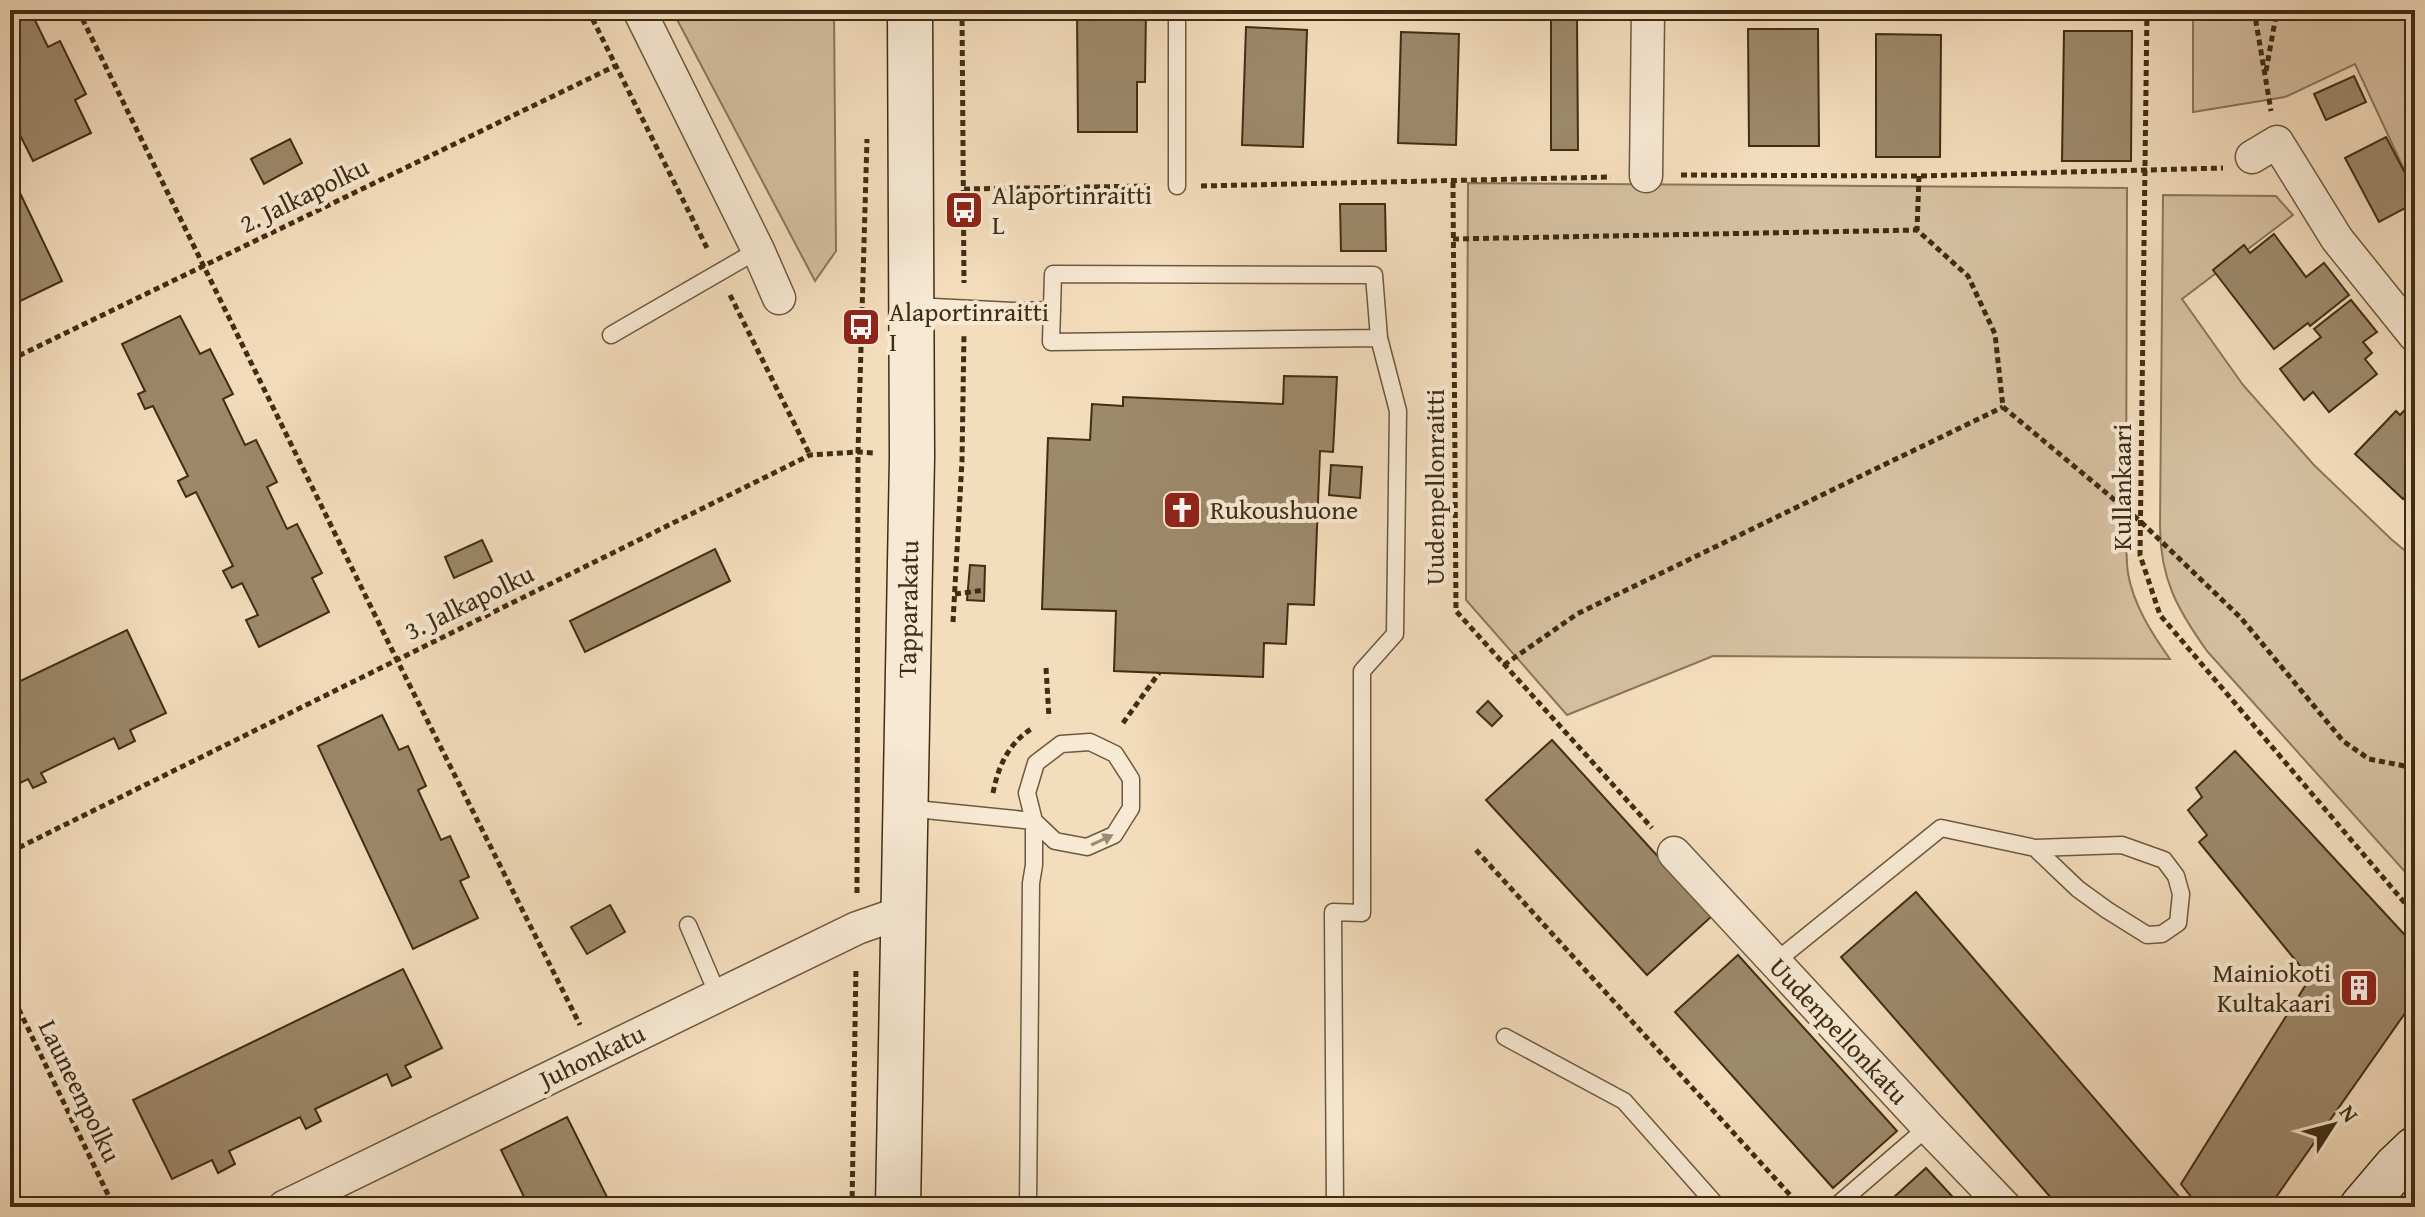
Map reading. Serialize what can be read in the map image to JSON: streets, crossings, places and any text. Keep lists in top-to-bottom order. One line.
{"streets":{"main road":["Tapparakatu"],"street":["Uudenpellonkatu","Juhonkatu"],"path":["2. Jalkapolku","Uudenpellonraitti","Kullankaari","3. Jalkapolku","Launeenpolku"]},"crossings":[["Uudenpellonraitti","Uudenpellonkatu"],["3. Jalkapolku","Tapparakatu"],["Tapparakatu","Juhonkatu"]],"places":{"bus stop":["Alaportinraitti L","Alaportinraitti I"],"church":["Rukoushuone"],"building":["Mainiokoti Kultakaari"]},"north":"top right"}
